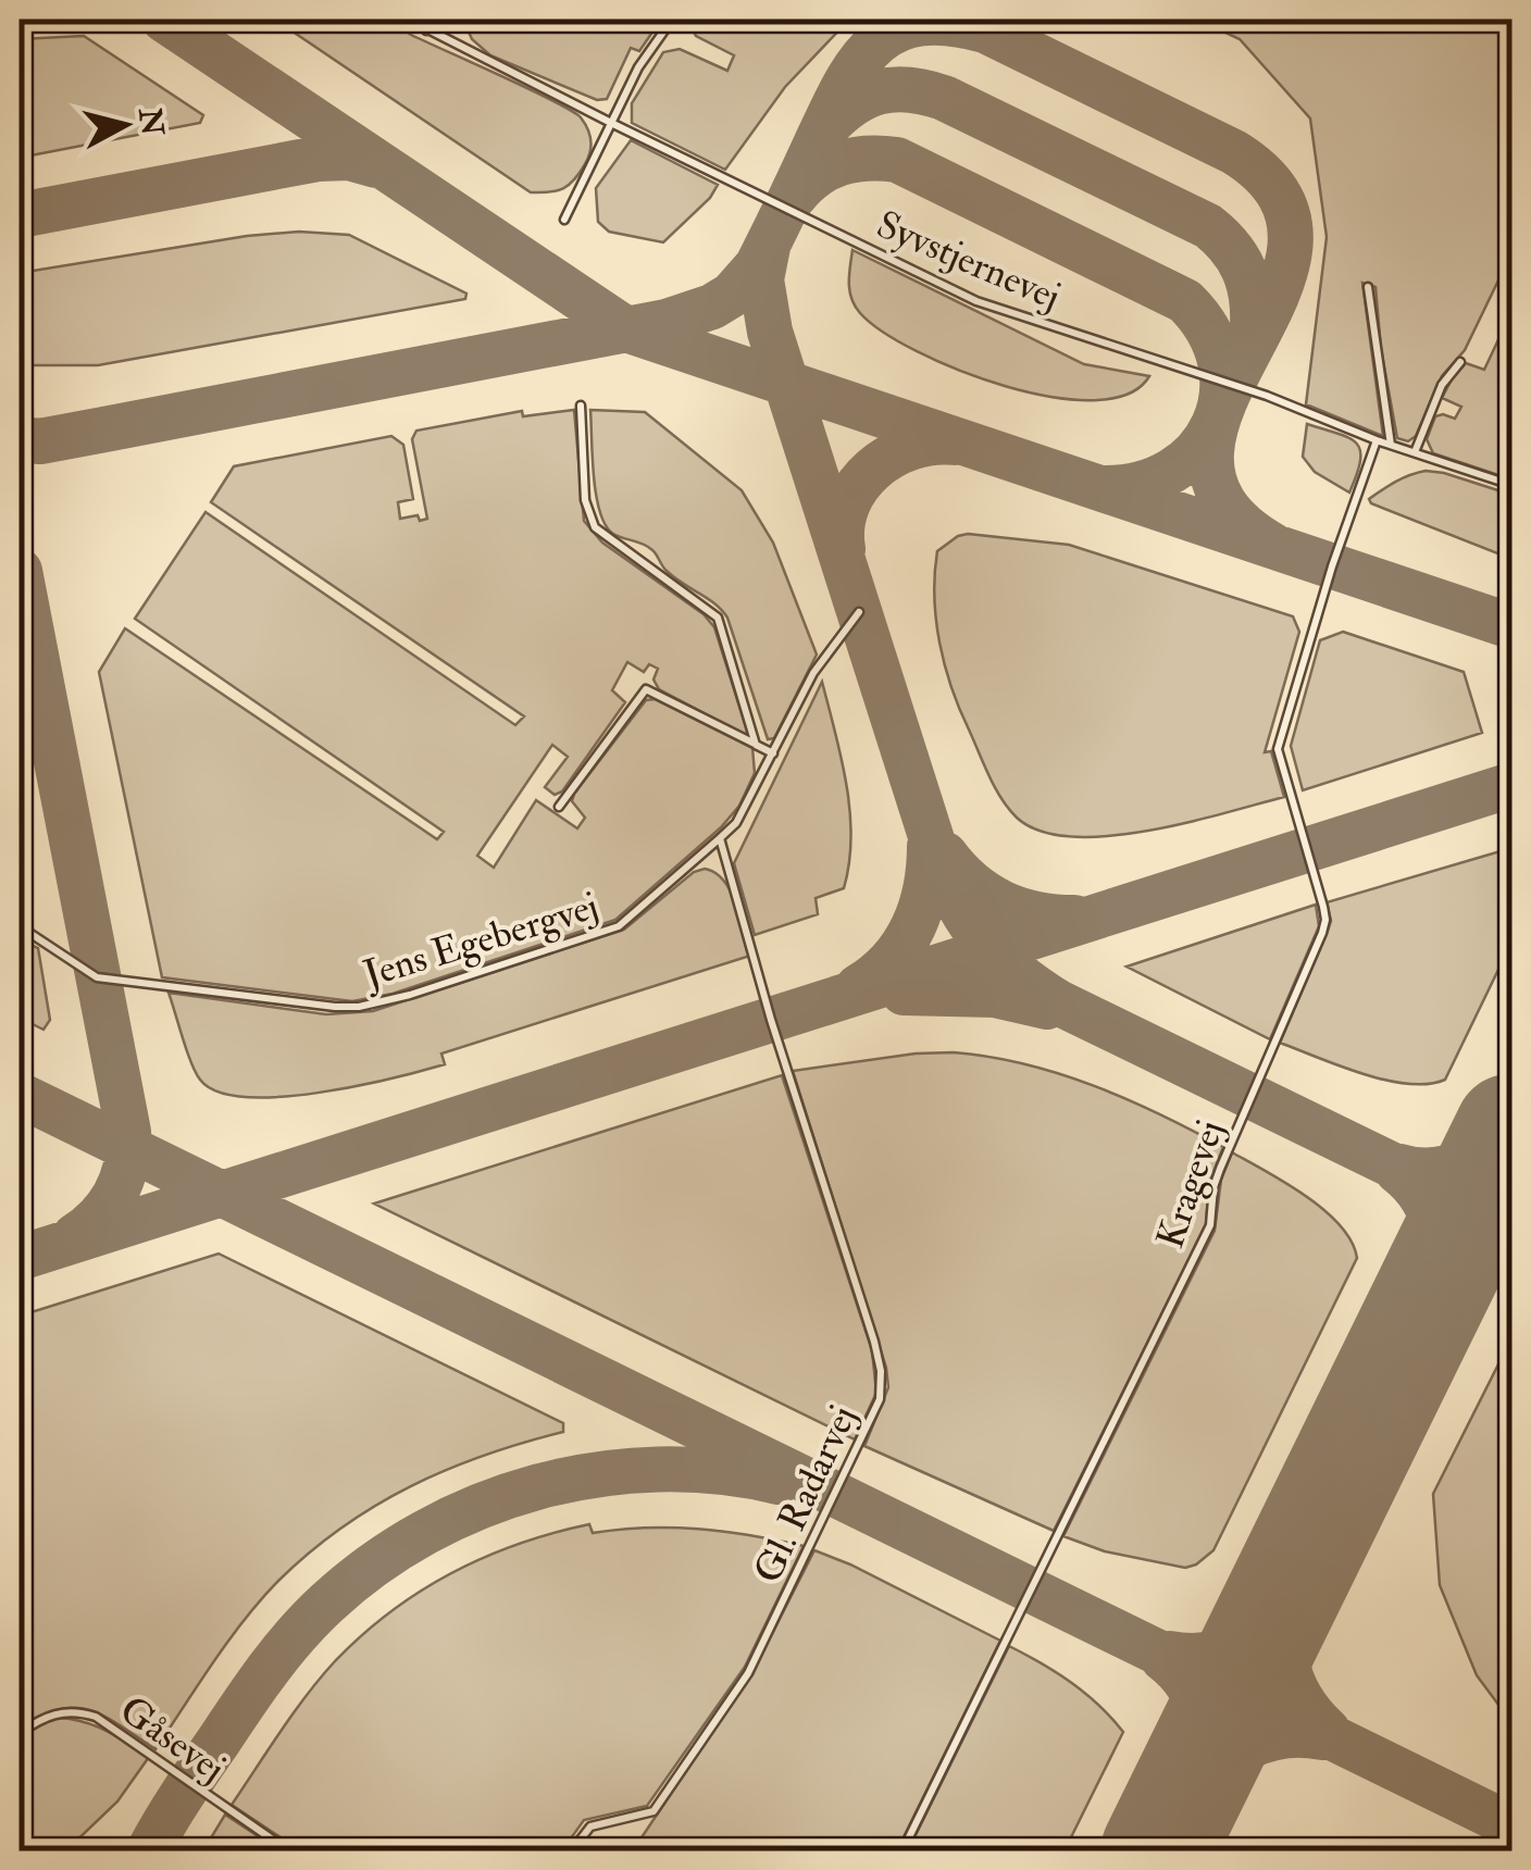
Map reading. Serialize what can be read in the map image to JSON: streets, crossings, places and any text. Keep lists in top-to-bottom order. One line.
{"streets":{"lane":["Syvstjernevej","Jens Egebergvej","Kragevej","Gl. Radarvej","Gåsevej"]},"crossings":[["Syvstjernevej","Kragevej"],["Jens Egebergvej","Gl. Radarvej"]],"north":"right"}
